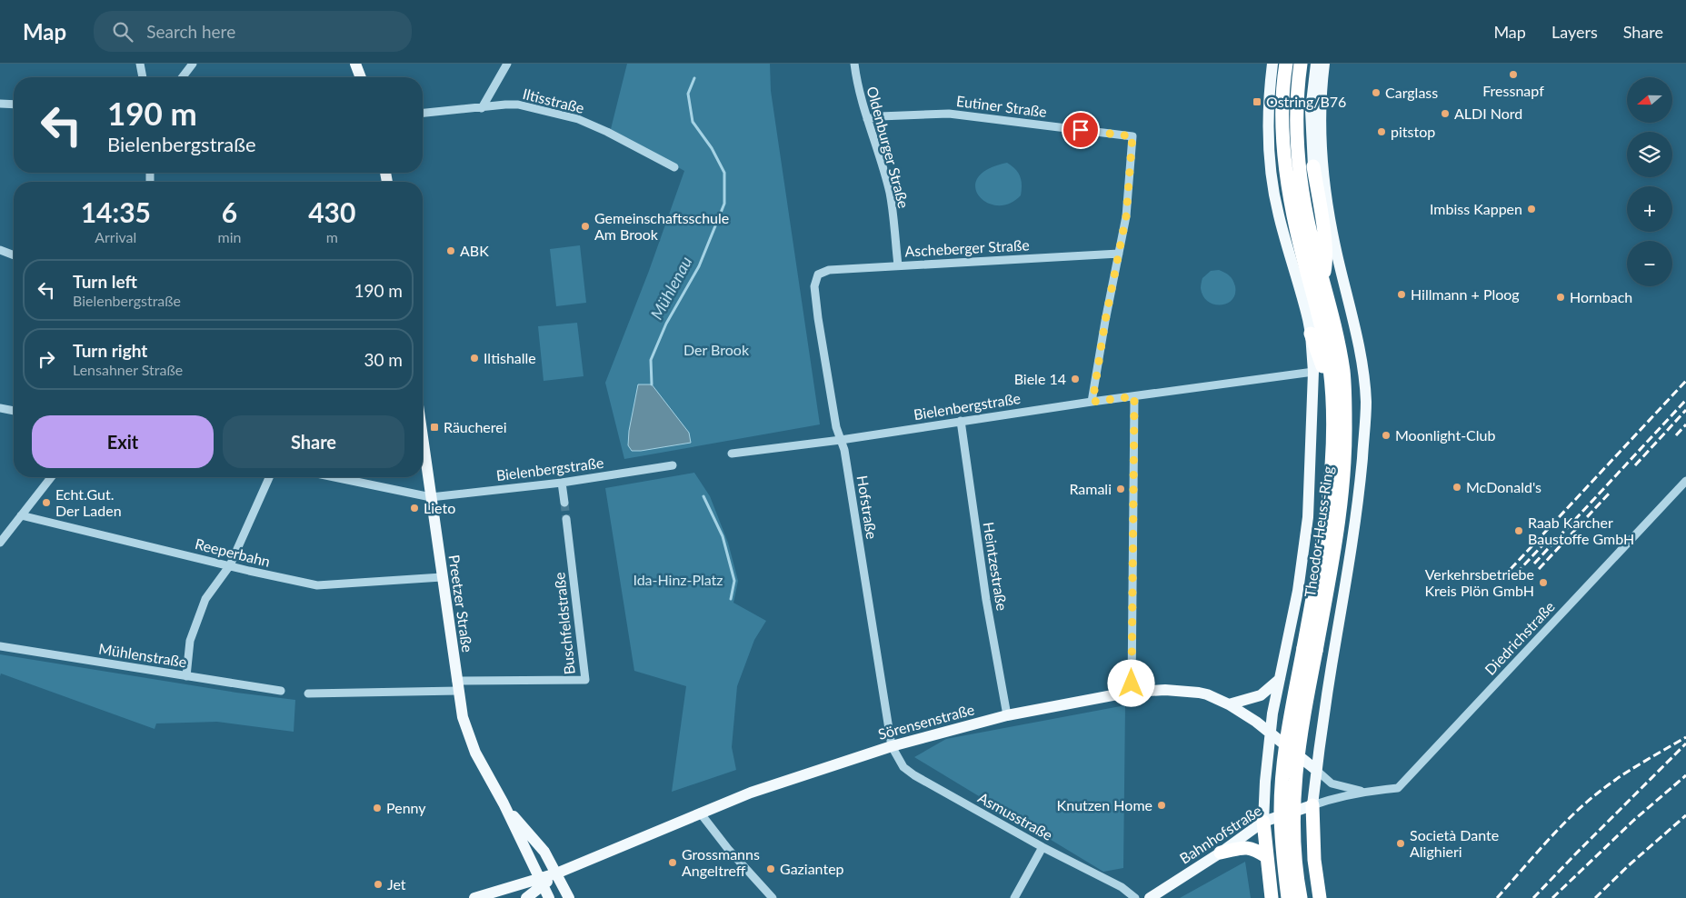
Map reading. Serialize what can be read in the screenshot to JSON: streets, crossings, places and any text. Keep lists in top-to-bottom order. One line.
{"streets":{"highway":["Theodor-Heuss-Ring"],"main road":["Preetzer Straße","Sörensenstraße","Bahnhofstraße"],"street":["Iltisstraße","Eutiner Straße","Oldenburger Straße","Ascheberger Straße","Bielenbergstraße","Hofstraße","Reeperbahn","Heintzestraße","Buschfeldstraße","Diedrichstraße","Mühlenstraße","Asmusstraße"]},"crossings":[["Eutiner Straße","Oldenburger Straße"],["Eutiner Straße","Ascheberger Straße"],["Oldenburger Straße","Ascheberger Straße"],["Ascheberger Straße","Hofstraße"],["Bielenbergstraße","Hofstraße"],["Bielenbergstraße","Heintzestraße"],["Bielenbergstraße","Preetzer Straße"],["Hofstraße","Sörensenstraße"],["Hofstraße","Asmusstraße"],["Reeperbahn","Preetzer Straße"],["Heintzestraße","Sörensenstraße"],["Preetzer Straße","Buschfeldstraße"],["Preetzer Straße","Sörensenstraße"],["Diedrichstraße","Sörensenstraße"],["Diedrichstraße","Bahnhofstraße"],["Sörensenstraße","Asmusstraße"]],"water":["Mühlenau"],"parks":["Der Brook","Ida-Hinz-Platz"],"places":{"other":["Fressnapf","Carglass","ALDI Nord","pitstop","Imbiss Kappen","Gemeinschaftsschule Am Brook","ABK","Hillmann + Ploog","Hornbach","Iltishalle","Biele 14","Moonlight-Club","McDonald's","Ramali","Echt.Gut. Der Laden","Lieto","Raab Karcher Baustoffe GmbH","Verkehrsbetriebe Kreis Plön GmbH","Knutzen Home","Penny","Società Dante Alighieri","Grossmanns Angeltreff","Gaziantep","Jet"],"transit":["Ostring/B76","Räucherei"]},"north":"left","page":{"header":"Map","search":"Search here","nav":["Map","Layers","Share"],"map_buttons":["+","−"],"turn":["190 m","Bielenbergstraße"],"eta":["14:35","Arrival","6","min","430","m"],"list":[{"name":"Turn left","note":"Bielenbergstraße","value":"190 m"},{"name":"Turn right","note":"Lensahner Straße","value":"30 m"}],"buttons":["Exit","Share"]}}
